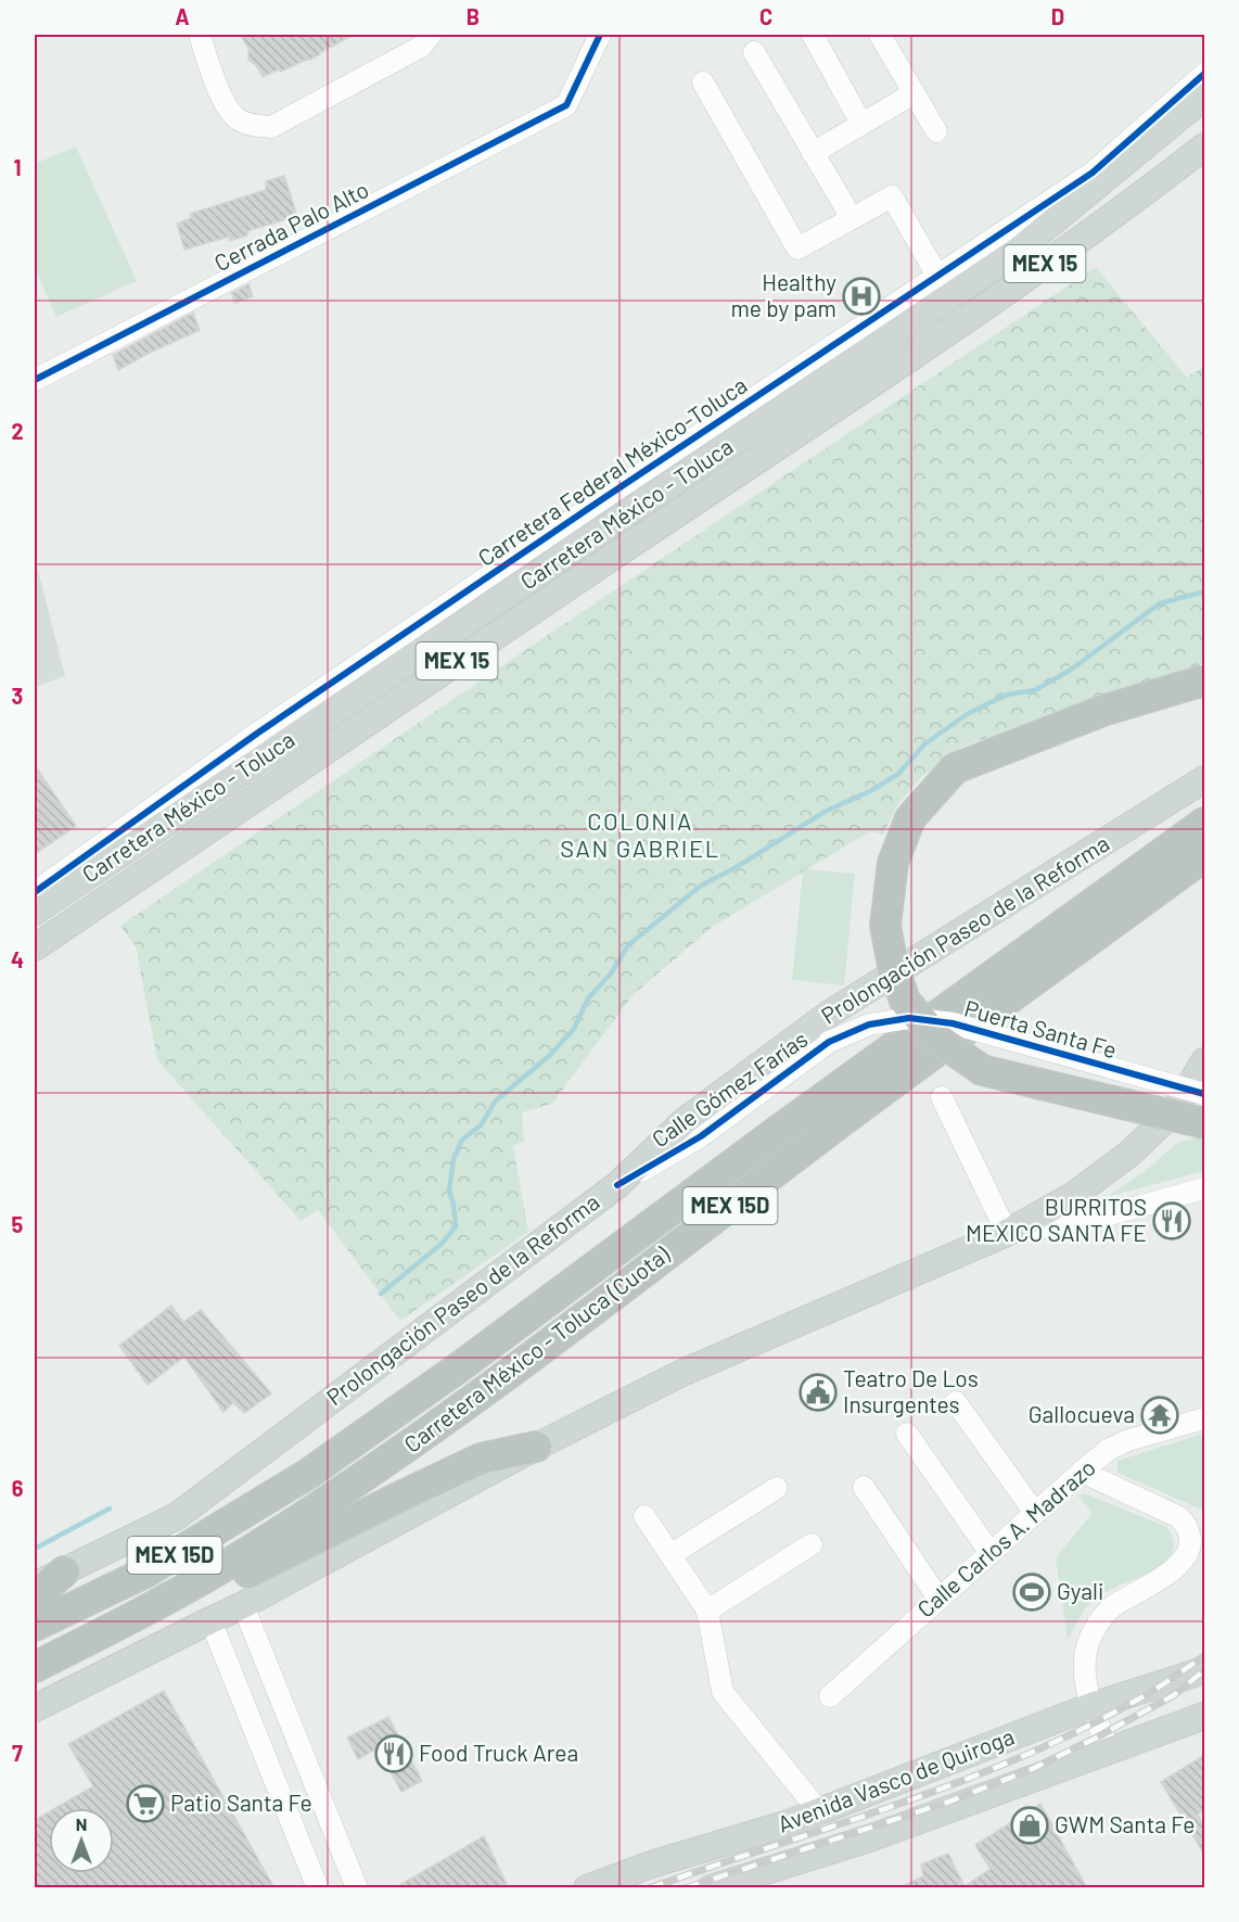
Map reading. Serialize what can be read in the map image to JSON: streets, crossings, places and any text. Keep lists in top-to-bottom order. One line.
{"streets":{"highway":["MEX 15D","Carretera México - Toluca (Cuota)"],"main road":["MEX 15","Carretera México - Toluca","Prolongación Paseo de la Reforma","Avenida Vasco de Quiroga"],"street":["Cerrada Palo Alto","Carretera Federal México-Toluca","Puerta Santa Fe","Calle Gómez Farías","Calle Carlos A. Madrazo"]},"crossings":[["Prolongación Paseo de la Reforma","Calle Gómez Farías"],["Puerta Santa Fe","Calle Gómez Farías"]],"districts":["COLONIA SAN GABRIEL"],"places":{"hospital":["Healthy me by pam"],"restaurant":["BURRITOS MEXICO SANTA FE","Food Truck Area"],"public building":["Teatro De Los Insurgentes"],"temple":["Gallocueva"],"sports":["Gyali"],"supermarket":["Patio Santa Fe"],"shop":["GWM Santa Fe"]},"north":"top","grid":{"columns":["A","B","C","D"],"rows":["1","2","3","4","5","6","7"]}}
